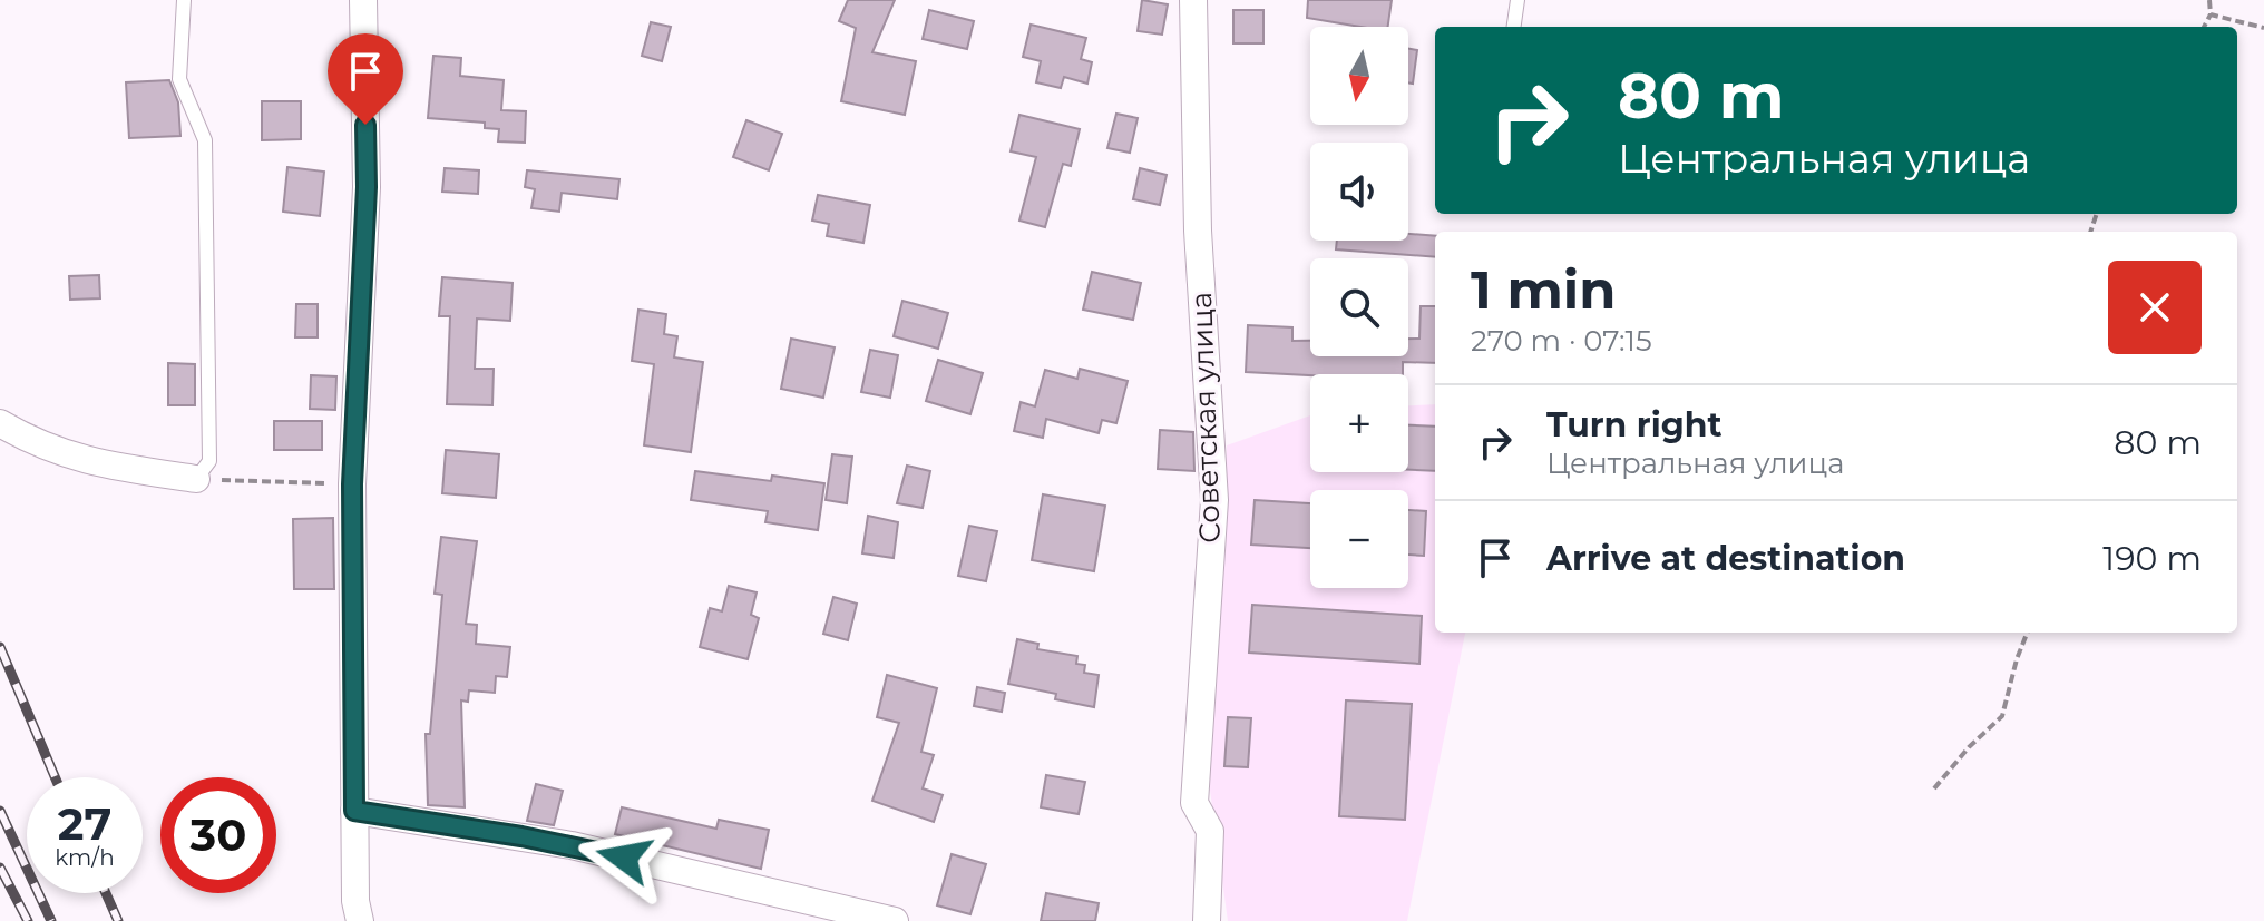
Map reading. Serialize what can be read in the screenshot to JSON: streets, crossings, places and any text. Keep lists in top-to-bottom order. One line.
{"streets":{"street":["Советская улица"]},"north":"bottom","page":{"map_buttons":["+","−"],"turn":["80 m","Центральная улица"],"heading":["1 min","270 m · 07:15"],"list":[{"name":"Turn right","note":"Центральная улица","value":"80 m"},{"name":"Arrive at destination","value":"190 m"}],"speed":"27 km/h","limit":"30"}}
